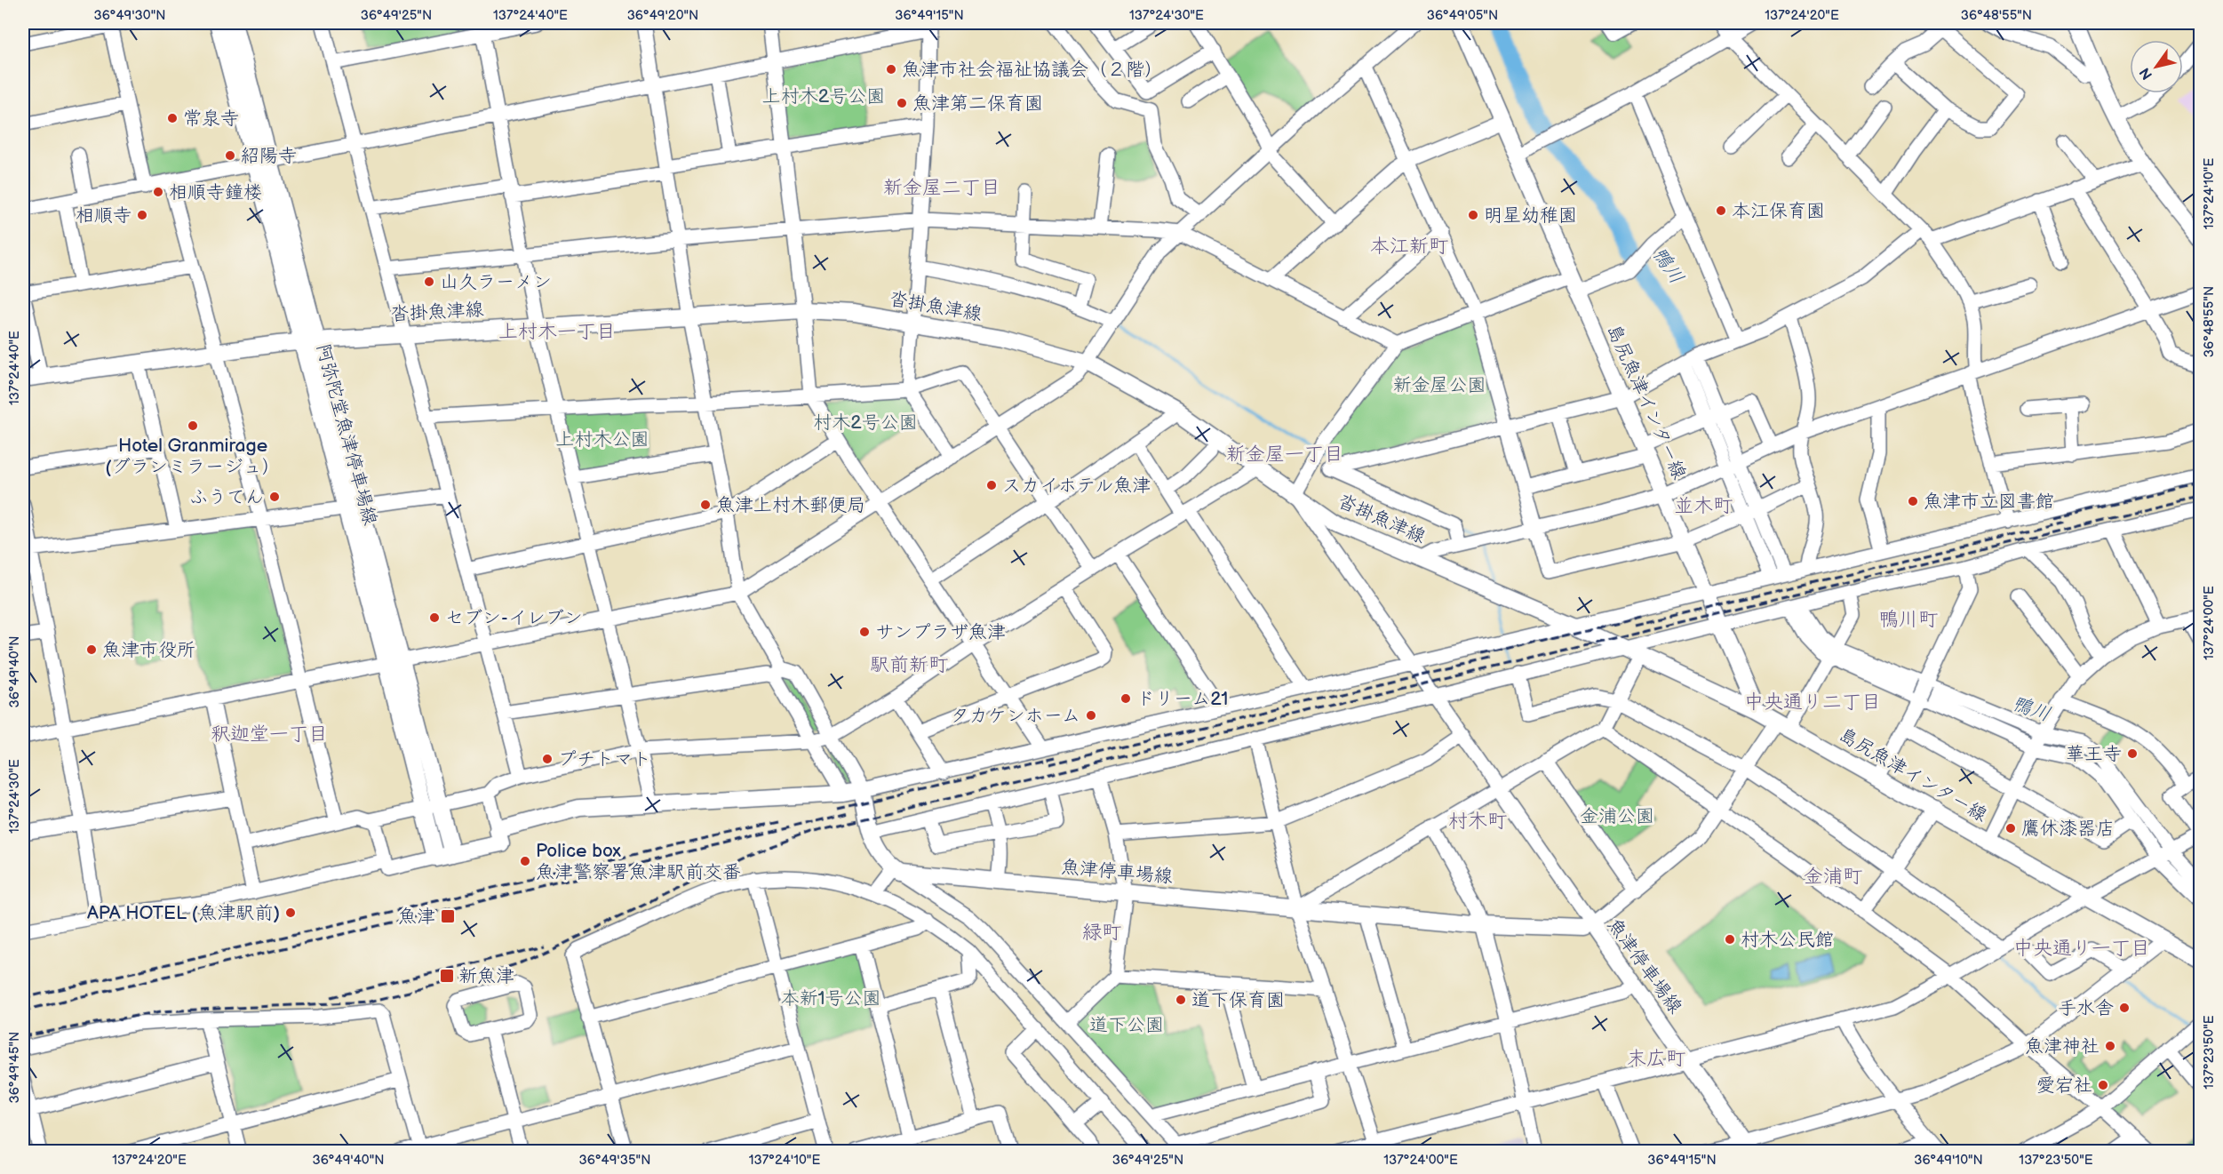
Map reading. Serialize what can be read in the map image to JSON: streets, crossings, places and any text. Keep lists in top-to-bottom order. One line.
{"streets":{"main road":["沓掛魚津線","島尻魚津インター線","阿弥陀堂魚津停車場線","魚津停車場線"]},"crossings":[["沓掛魚津線","島尻魚津インター線"],["沓掛魚津線","阿弥陀堂魚津停車場線"]],"districts":["新金屋二丁目","本江新町","上村木一丁目","新金屋一丁目","並木町","鴨川町","駅前新町","中央通り二丁目","釈迦堂一丁目","村木町","金浦町","緑町","中央通り一丁目","末広町"],"water":["鴨川"],"parks":["上村木2号公園","新金屋公園","村木2号公園","上村木公園","金浦公園","本新1号公園","道下公園"],"places":{"other":["魚津市社会福祉協議会（２階）","魚津第二保育園","常泉寺","紹陽寺","相順寺鐘楼","本江保育園","相順寺","明星幼稚園","山久ラーメン","Hotel Granmirage (グランミラージュ）","スカイホテル魚津","ふうてん","魚津市立図書館","魚津上村木郵便局","セブン-イレブン","サンプラザ魚津","魚津市役所","ドリーム21","タカケンホーム","華王寺","プチトマト","鷹休漆器店","Police box 魚津警察署魚津駅前交番","APA HOTEL (魚津駅前)","村木公民館","道下保育園","手水舎","魚津神社","愛宕社"],"transit":["魚津","新魚津"]},"north":"bottom left","coordinates":["36°49'30\"N","36°49'25\"N","137°24'40\"E","36°49'20\"N","36°49'15\"N","137°24'30\"E","36°49'05\"N","137°24'20\"E","36°48'55\"N","137°24'10\"E","137°24'00\"E","36°49'40\"N","137°23'50\"E","36°49'45\"N","36°49'35\"N","36°49'10\"N"]}
